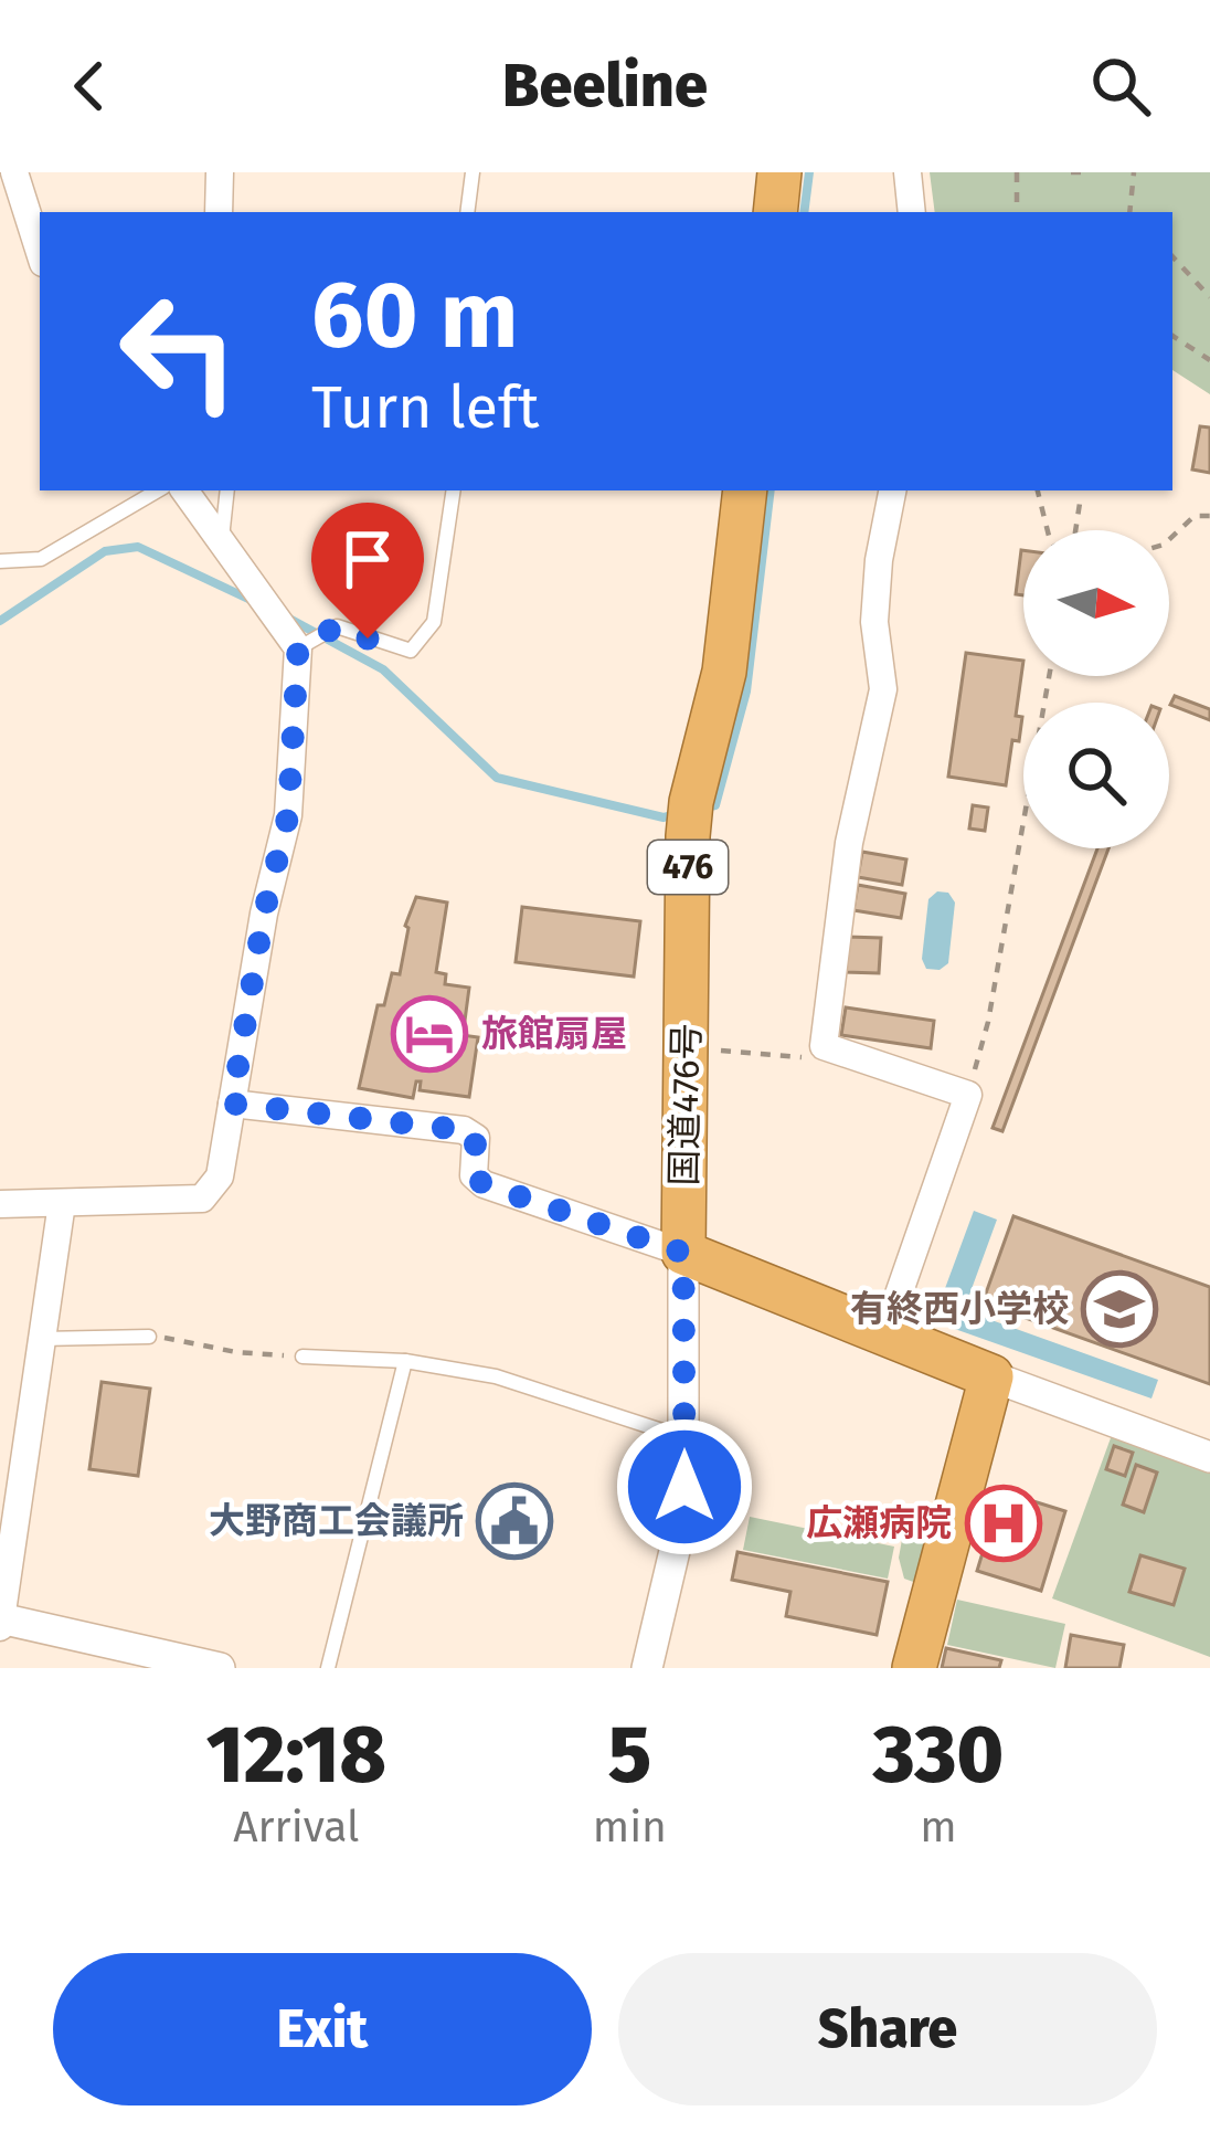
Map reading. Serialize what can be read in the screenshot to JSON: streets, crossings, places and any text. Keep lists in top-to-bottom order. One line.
{"streets":{"highway":["476","国道476号"]},"places":{"hotel":["旅館扇屋"],"school or university":["有終西小学校"],"public building":["大野商工会議所"],"hospital":["広瀬病院"]},"north":"right","page":{"header":"Beeline","turn":["60 m","Turn left"],"eta":["12:18","Arrival","5","min","330","m"],"buttons":["Exit","Share"]}}
